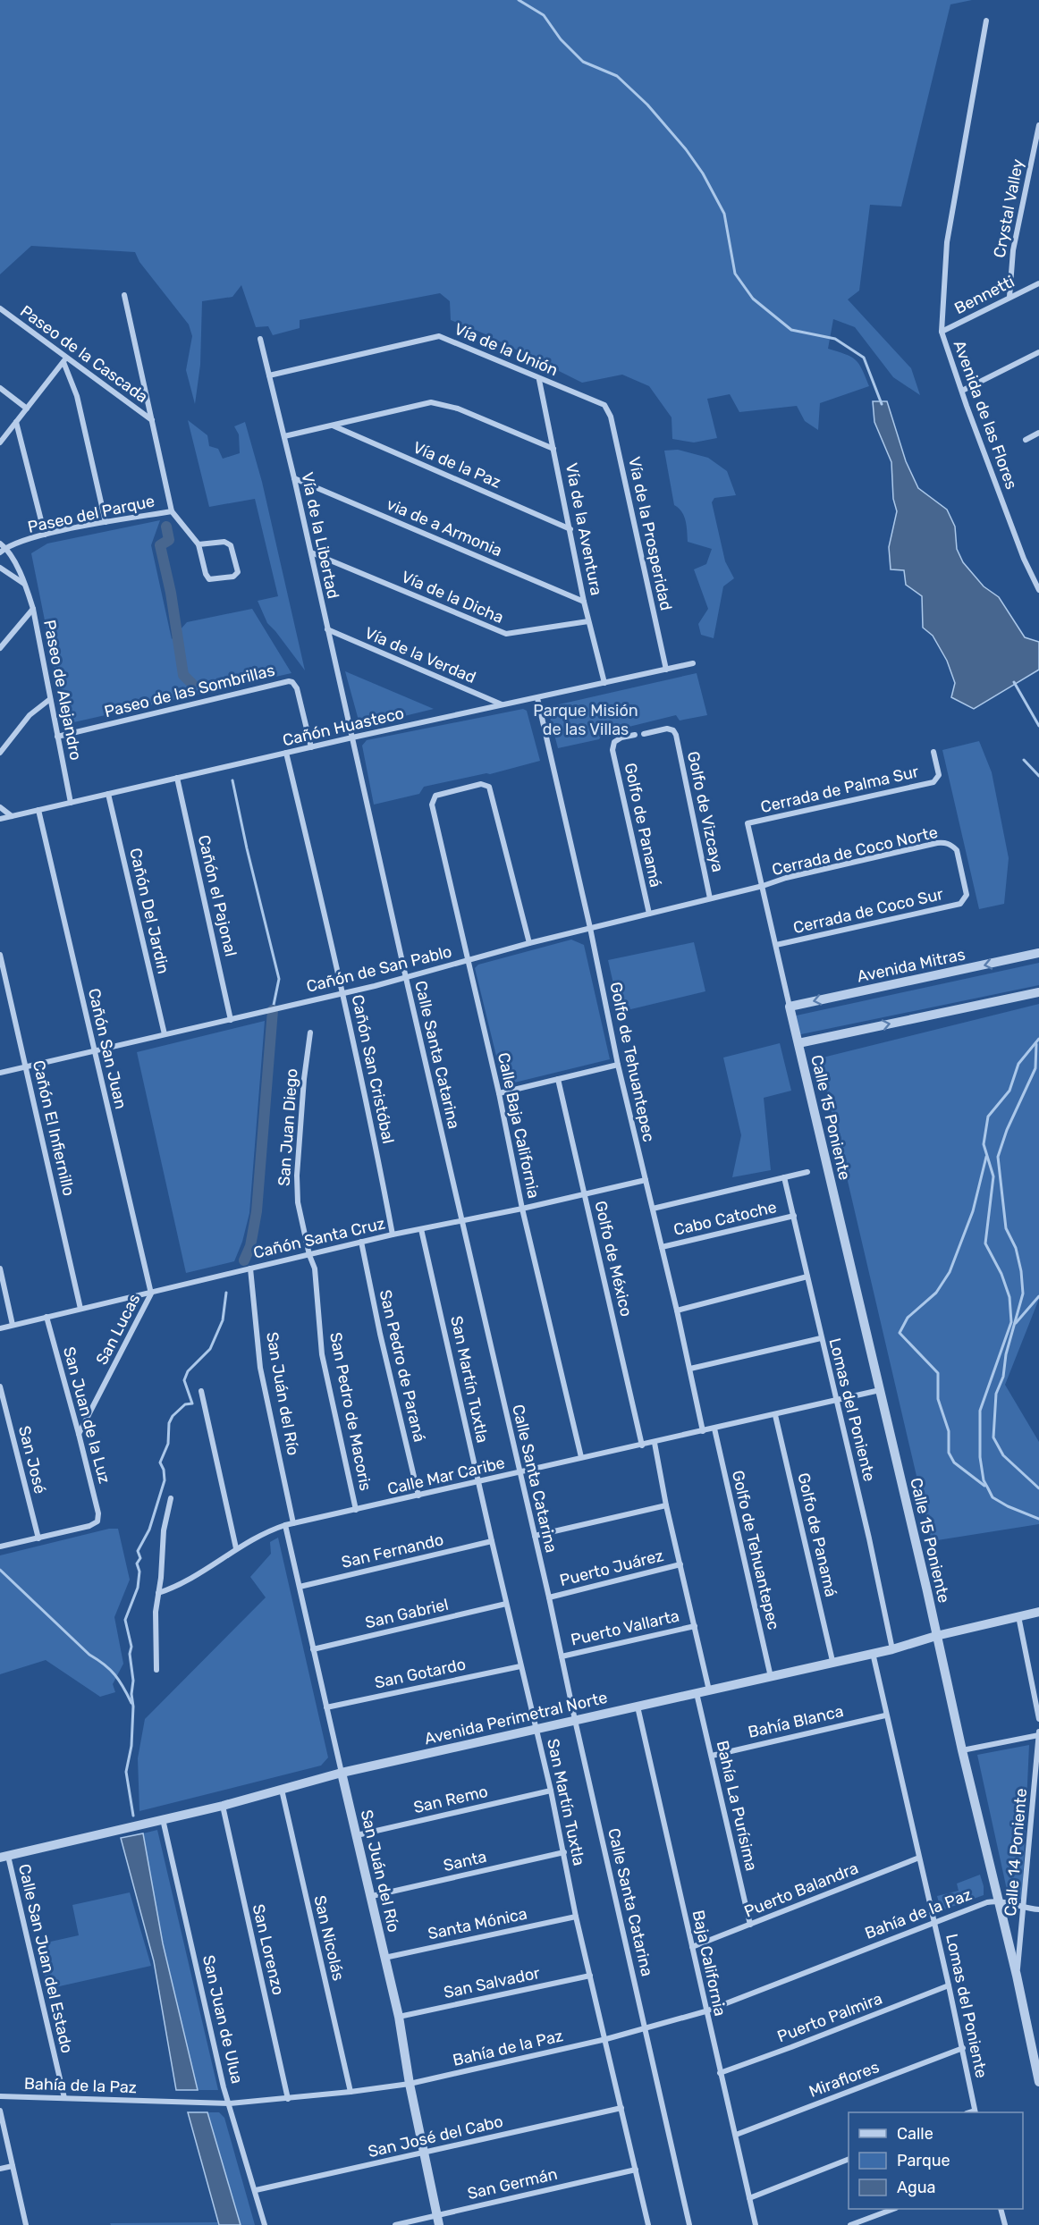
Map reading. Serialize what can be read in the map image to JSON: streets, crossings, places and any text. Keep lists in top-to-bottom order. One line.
{"streets":{"street":["Crystal Valley","Bennetti","Vía de la Unión","Paseo de la Cascada","Avenida de las Flores","Vía de la Paz","Paseo del Parque","via de a Armonia","Vía de la Aventura","Vía de la Prosperidad","Vía de la Libertad","Vía de la Dicha","Vía de la Verdad","Paseo de Alejandro","Paseo de las Sombrillas","Cañón Huasteco","Cerrada de Palma Sur","Golfo de Vizcaya","Golfo de Panamá","Cerrada de Coco Norte","Cañón el Pajonal","Cañón Del Jardin","Cerrada de Coco Sur","Avenida Mitras","Cañón de San Pablo","Cañón San Juan","Calle Santa Catarina","Golfo de Tehuantepec","Cañón San Cristóbal","Calle 15 Poniente","Calle Baja California","San Juan Diego","Cañón El Infiernillo","Cabo Catoche","Cañón Santa Cruz","Golfo de México","San Lucas","San Pedro de Paraná","San Martín Tuxtla","San Juán del Río","Lomas del Poniente","San Pedro de Macoris","San Juan de la Luz","San José","Calle Mar Caribe","San Fernando","Puerto Juárez","San Gabriel","Puerto Vallarta","San Gotardo","Avenida Perimetral Norte","Bahía Blanca","San Remo","Bahía La Purísima","Calle 14 Poniente","Santa","Puerto Balandra","Bahía de la Paz","Santa Mónica","San Nicolás","San Lorenzo","Calle San Juan del Estado","Baja California","San Salvador","Puerto Palmira","San Juan de Ulua","Miraflores","San José del Cabo","San Germán"]},"crossings":[["Crystal Valley","Bennetti"],["Bennetti","Avenida de las Flores"],["Vía de la Unión","Vía de la Aventura"],["Vía de la Unión","Vía de la Prosperidad"],["Vía de la Unión","Vía de la Libertad"],["Vía de la Paz","Vía de la Aventura"],["Paseo del Parque","Paseo de Alejandro"],["via de a Armonia","Vía de la Aventura"],["via de a Armonia","Vía de la Libertad"],["Vía de la Aventura","Vía de la Dicha"],["Vía de la Aventura","Cañón Huasteco"],["Vía de la Prosperidad","Cañón Huasteco"],["Vía de la Libertad","Vía de la Dicha"],["Vía de la Libertad","Vía de la Verdad"],["Vía de la Libertad","Cañón Huasteco"],["Vía de la Libertad","Calle Santa Catarina"],["Vía de la Verdad","Cañón Huasteco"],["Paseo de Alejandro","Paseo de las Sombrillas"],["Paseo de Alejandro","Cañón Huasteco"],["Paseo de las Sombrillas","Cañón Huasteco"],["Cañón Huasteco","Cañón el Pajonal"],["Cañón Huasteco","Cañón Del Jardin"],["Cañón Huasteco","Cañón San Juan"],["Cañón Huasteco","Calle Santa Catarina"],["Cañón Huasteco","Golfo de Tehuantepec"],["Cañón Huasteco","Cañón San Cristóbal"],["Cerrada de Palma Sur","Cerrada de Coco Norte"],["Cerrada de Palma Sur","Cañón de San Pablo"],["Golfo de Vizcaya","Cañón de San Pablo"],["Golfo de Panamá","Cañón de San Pablo"],["Golfo de Panamá","Calle Mar Caribe"],["Golfo de Panamá","Avenida Perimetral Norte"],["Cerrada de Coco Norte","Cerrada de Coco Sur"],["Cerrada de Coco Norte","Cañón de San Pablo"],["Cañón el Pajonal","Cañón de San Pablo"],["Cañón Del Jardin","Cañón de San Pablo"],["Avenida Mitras","Calle 15 Poniente"],["Cañón de San Pablo","Cañón San Juan"],["Cañón de San Pablo","Calle Santa Catarina"],["Cañón de San Pablo","Golfo de Tehuantepec"],["Cañón de San Pablo","Cañón San Cristóbal"],["Cañón de San Pablo","Calle Baja California"],["Cañón de San Pablo","Cañón El Infiernillo"],["Cañón San Juan","Cañón Santa Cruz"],["Cañón San Juan","San Lucas"],["Calle Santa Catarina","Cañón Santa Cruz"],["Calle Santa Catarina","Calle Mar Caribe"],["Calle Santa Catarina","Puerto Juárez"],["Calle Santa Catarina","Puerto Vallarta"],["Calle Santa Catarina","Avenida Perimetral Norte"],["Calle Santa Catarina","Bahía de la Paz"],["Golfo de Tehuantepec","Cabo Catoche"],["Golfo de Tehuantepec","Cañón Santa Cruz"],["Golfo de Tehuantepec","Calle Mar Caribe"],["Golfo de Tehuantepec","Avenida Perimetral Norte"],["Cañón San Cristóbal","Cañón Santa Cruz"],["Calle 15 Poniente","Calle Mar Caribe"],["Calle 15 Poniente","Avenida Perimetral Norte"],["Calle 15 Poniente","Calle 14 Poniente"],["Calle 15 Poniente","Bahía de la Paz"],["Calle Baja California","Cañón Santa Cruz"],["Calle Baja California","Calle Mar Caribe"],["San Juan Diego","Cañón Santa Cruz"],["San Juan Diego","San Pedro de Macoris"],["Cañón El Infiernillo","Cañón Santa Cruz"],["Cabo Catoche","Lomas del Poniente"],["Cañón Santa Cruz","Golfo de México"],["Cañón Santa Cruz","San Lucas"],["Cañón Santa Cruz","San Pedro de Paraná"],["Cañón Santa Cruz","San Martín Tuxtla"],["Cañón Santa Cruz","San Juán del Río"],["Cañón Santa Cruz","San Pedro de Macoris"],["Cañón Santa Cruz","San Juan de la Luz"],["Golfo de México","Calle Mar Caribe"],["San Lucas","San Juan de la Luz"],["San Pedro de Paraná","Calle Mar Caribe"],["San Martín Tuxtla","Calle Mar Caribe"],["San Martín Tuxtla","San Fernando"],["San Martín Tuxtla","San Gabriel"],["San Martín Tuxtla","San Gotardo"],["San Martín Tuxtla","Avenida Perimetral Norte"],["San Martín Tuxtla","San Remo"],["San Martín Tuxtla","Santa"],["San Martín Tuxtla","Bahía de la Paz"],["San Martín Tuxtla","Santa Mónica"],["San Martín Tuxtla","San Salvador"],["San Martín Tuxtla","San José del Cabo"],["San Martín Tuxtla","San Germán"],["San Juán del Río","Calle Mar Caribe"],["San Juán del Río","San Fernando"],["San Juán del Río","San Gabriel"],["San Juán del Río","San Gotardo"],["San Juán del Río","Avenida Perimetral Norte"],["San Juán del Río","San Remo"],["San Juán del Río","Santa"],["San Juán del Río","Bahía de la Paz"],["San Juán del Río","Santa Mónica"],["San Juán del Río","San Salvador"],["San Juán del Río","San José del Cabo"],["San Juán del Río","San Germán"],["Lomas del Poniente","Calle Mar Caribe"],["Lomas del Poniente","Avenida Perimetral Norte"],["Lomas del Poniente","Bahía Blanca"],["Lomas del Poniente","Puerto Balandra"],["Lomas del Poniente","Bahía de la Paz"],["Lomas del Poniente","Puerto Palmira"],["Lomas del Poniente","Miraflores"],["San Pedro de Macoris","Calle Mar Caribe"],["San Juan de la Luz","San José"],["Avenida Perimetral Norte","Bahía La Purísima"],["Avenida Perimetral Norte","San Nicolás"],["Avenida Perimetral Norte","San Lorenzo"],["Avenida Perimetral Norte","Calle San Juan del Estado"],["Avenida Perimetral Norte","Baja California"],["Avenida Perimetral Norte","San Juan de Ulua"],["Bahía Blanca","Bahía La Purísima"],["Bahía La Purísima","Puerto Balandra"],["Puerto Balandra","Baja California"],["Bahía de la Paz","San Nicolás"],["Bahía de la Paz","San Lorenzo"],["Bahía de la Paz","Calle San Juan del Estado"],["Bahía de la Paz","Baja California"],["Bahía de la Paz","San Juan de Ulua"],["Baja California","Puerto Palmira"],["Baja California","Miraflores"],["San Juan de Ulua","San José del Cabo"]],"parks":["Parque Misión de las Villas"],"legend":["Calle","Parque","Agua"]}
